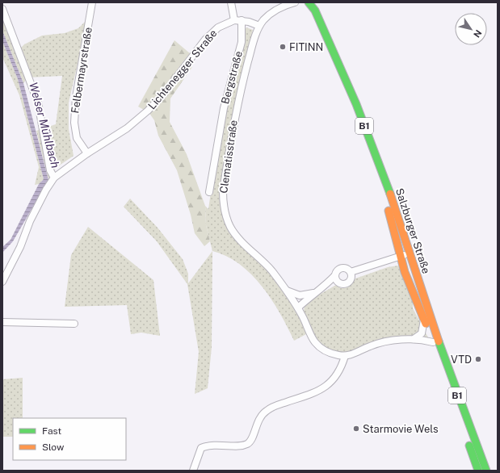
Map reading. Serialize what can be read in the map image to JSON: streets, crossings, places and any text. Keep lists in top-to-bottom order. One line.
{"streets":{"main road":["B1","Salzburger Straße"],"street":["Lichtenegger Straße","Felbermayrstraße","Bergstraße","Clematisstraße"]},"crossings":[["Lichtenegger Straße","Felbermayrstraße"],["Lichtenegger Straße","Bergstraße"],["Lichtenegger Straße","Clematisstraße"]],"water":["Welser Mühlbach"],"places":["FITINN","VTD","Starmovie Wels"],"legend":["Fast","Slow"],"north":"bottom right"}
